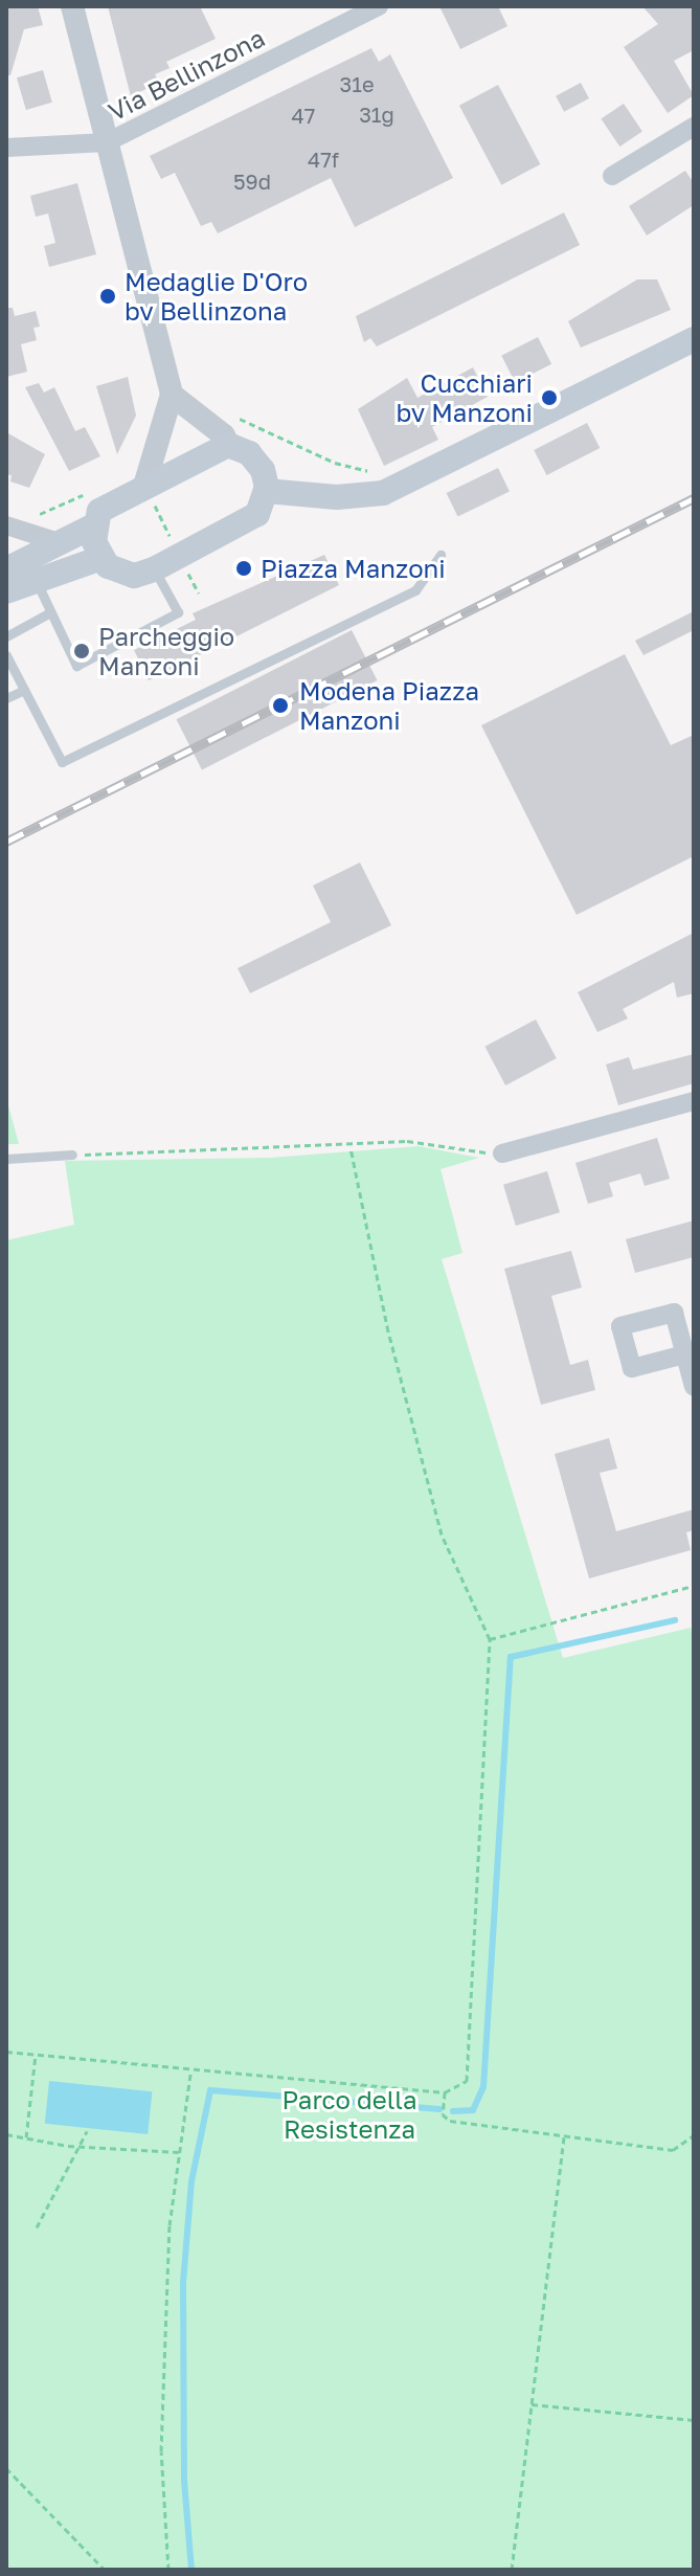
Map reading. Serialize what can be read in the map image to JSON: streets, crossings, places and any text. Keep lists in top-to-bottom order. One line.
{"streets":{"street":["Via Bellinzona"]},"parks":["Parco della Resistenza"],"places":["Medaglie D'Oro bv Bellinzona","Cucchiari bv Manzoni","Piazza Manzoni","Parcheggio Manzoni","Modena Piazza Manzoni"],"house_numbers":["31e","31g","47","47f","59d"]}
